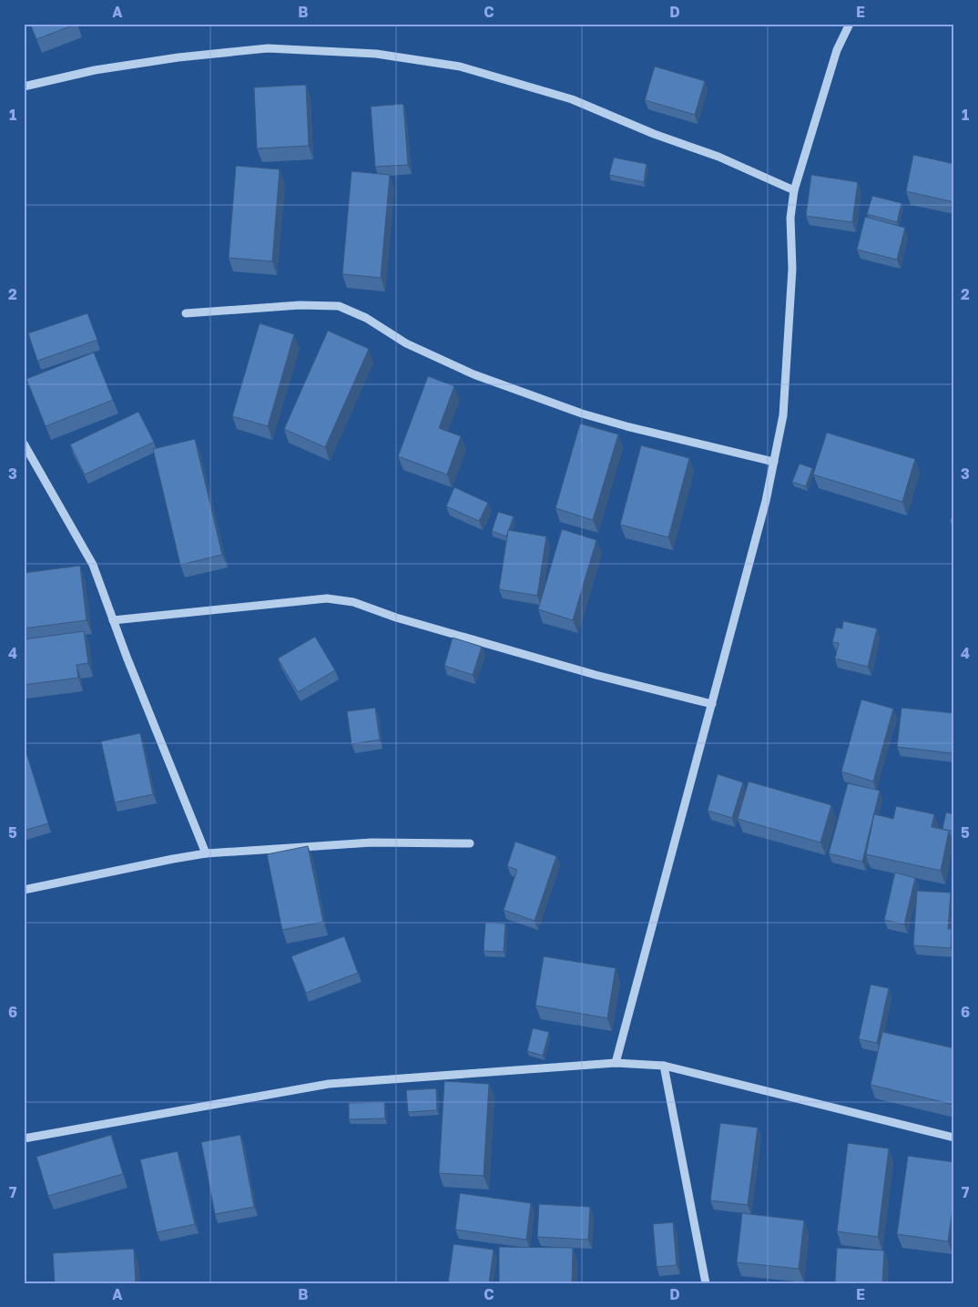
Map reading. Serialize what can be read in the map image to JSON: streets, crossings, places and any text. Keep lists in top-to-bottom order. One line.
{"grid":{"columns":["A","B","C","D","E"],"rows":["1","2","3","4","5","6","7"]}}
